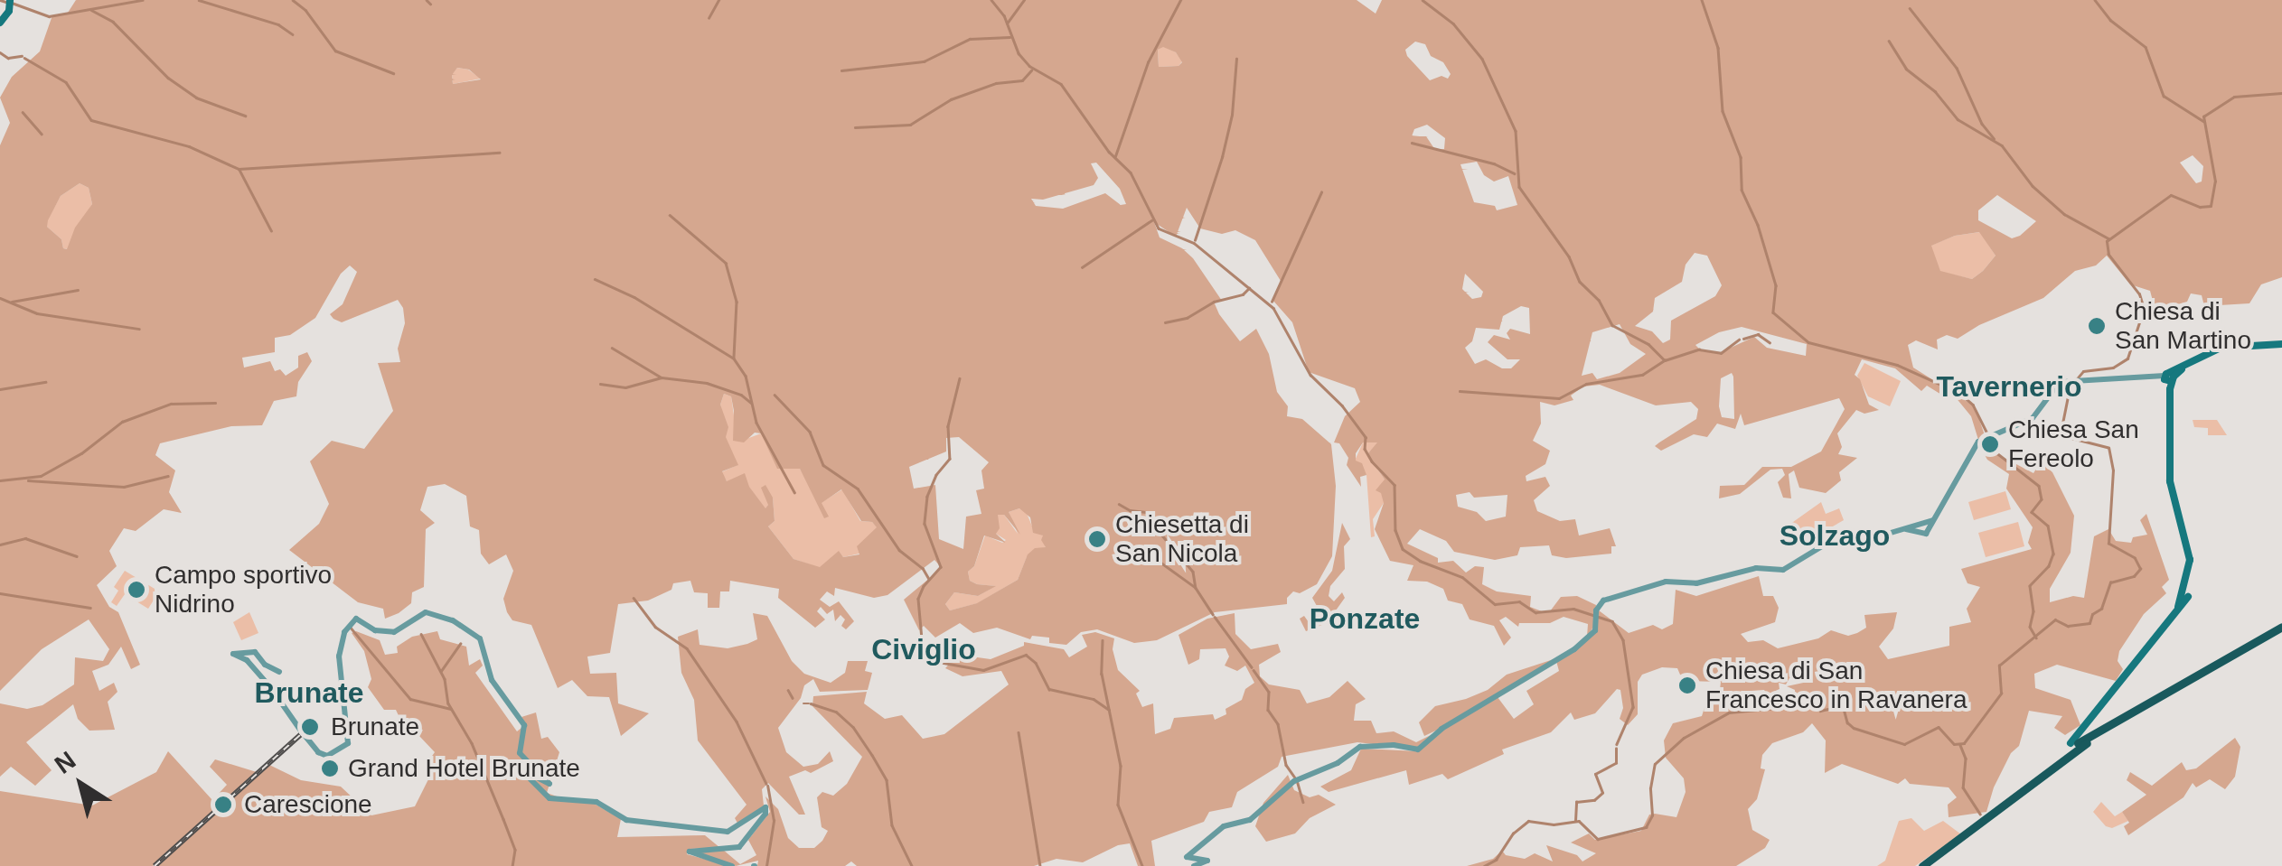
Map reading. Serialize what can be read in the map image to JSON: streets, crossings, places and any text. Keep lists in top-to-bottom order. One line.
{"districts":["Tavernerio","Solzago","Ponzate","Civiglio","Brunate"],"places":["Chiesa di San Martino","Chiesa San Fereolo","Chiesetta di San Nicola","Campo sportivo Nidrino","Chiesa di San Francesco in Ravanera","Brunate","Grand Hotel Brunate","Carescione"],"north":"top left"}
